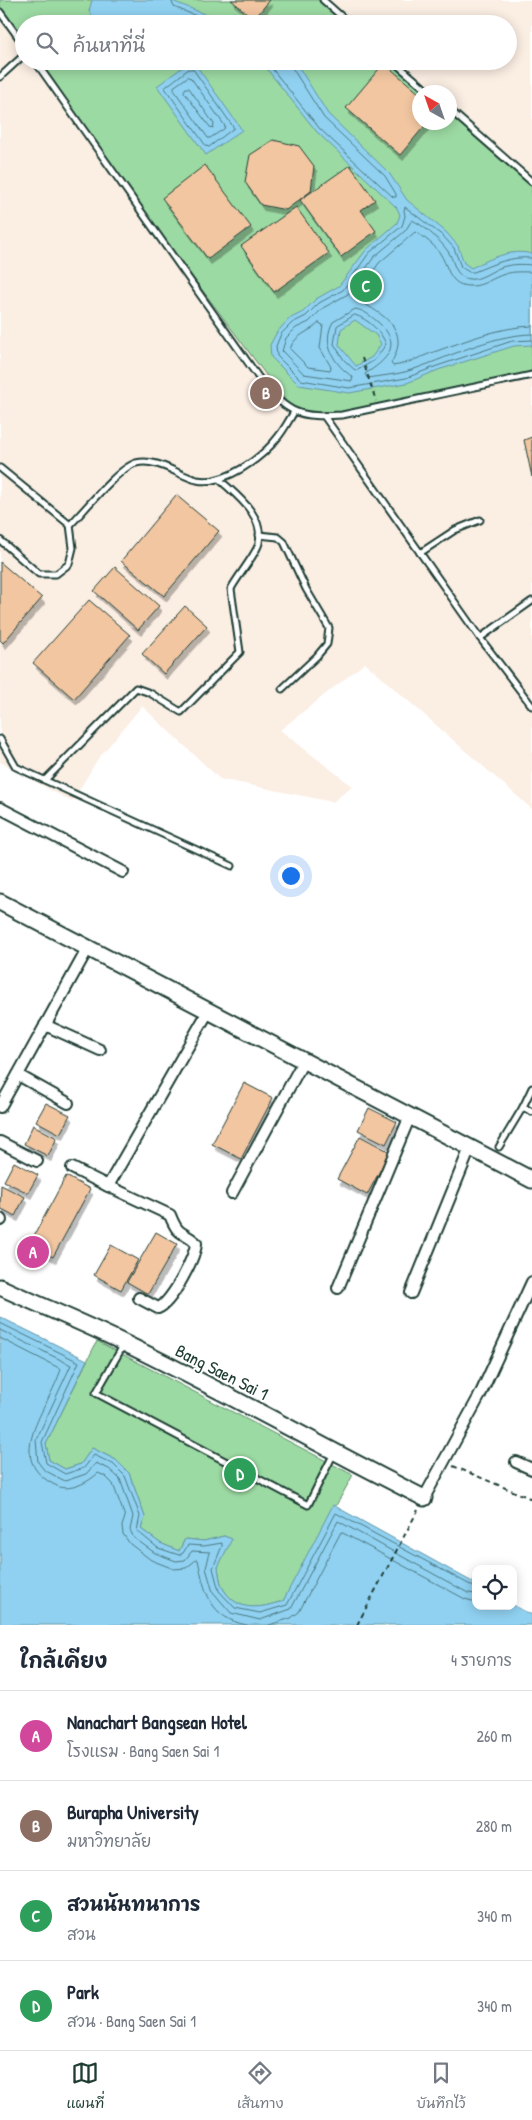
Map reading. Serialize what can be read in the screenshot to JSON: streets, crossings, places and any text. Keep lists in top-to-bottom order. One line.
{"streets":{"street":["Bang Saen Sai 1"]},"north":"top left","page":{"search":"ค้นหาที่นี่","pins":["C","B","A","D"],"heading":["ใกล้เคียง","4 รายการ"],"list":[{"mark":"A","name":"Nanachart Bangsean Hotel","note":"โรงแรม · Bang Saen Sai 1","value":"260 m"},{"mark":"B","name":"Burapha University","note":"มหาวิทยาลัย","value":"280 m"},{"mark":"C","name":"สวนนันทนาการ","note":"สวน","value":"340 m"},{"mark":"D","name":"Park","note":"สวน · Bang Saen Sai 1","value":"340 m"}],"nav":["แผนที่","เส้นทาง","บันทึกไว้"]}}
